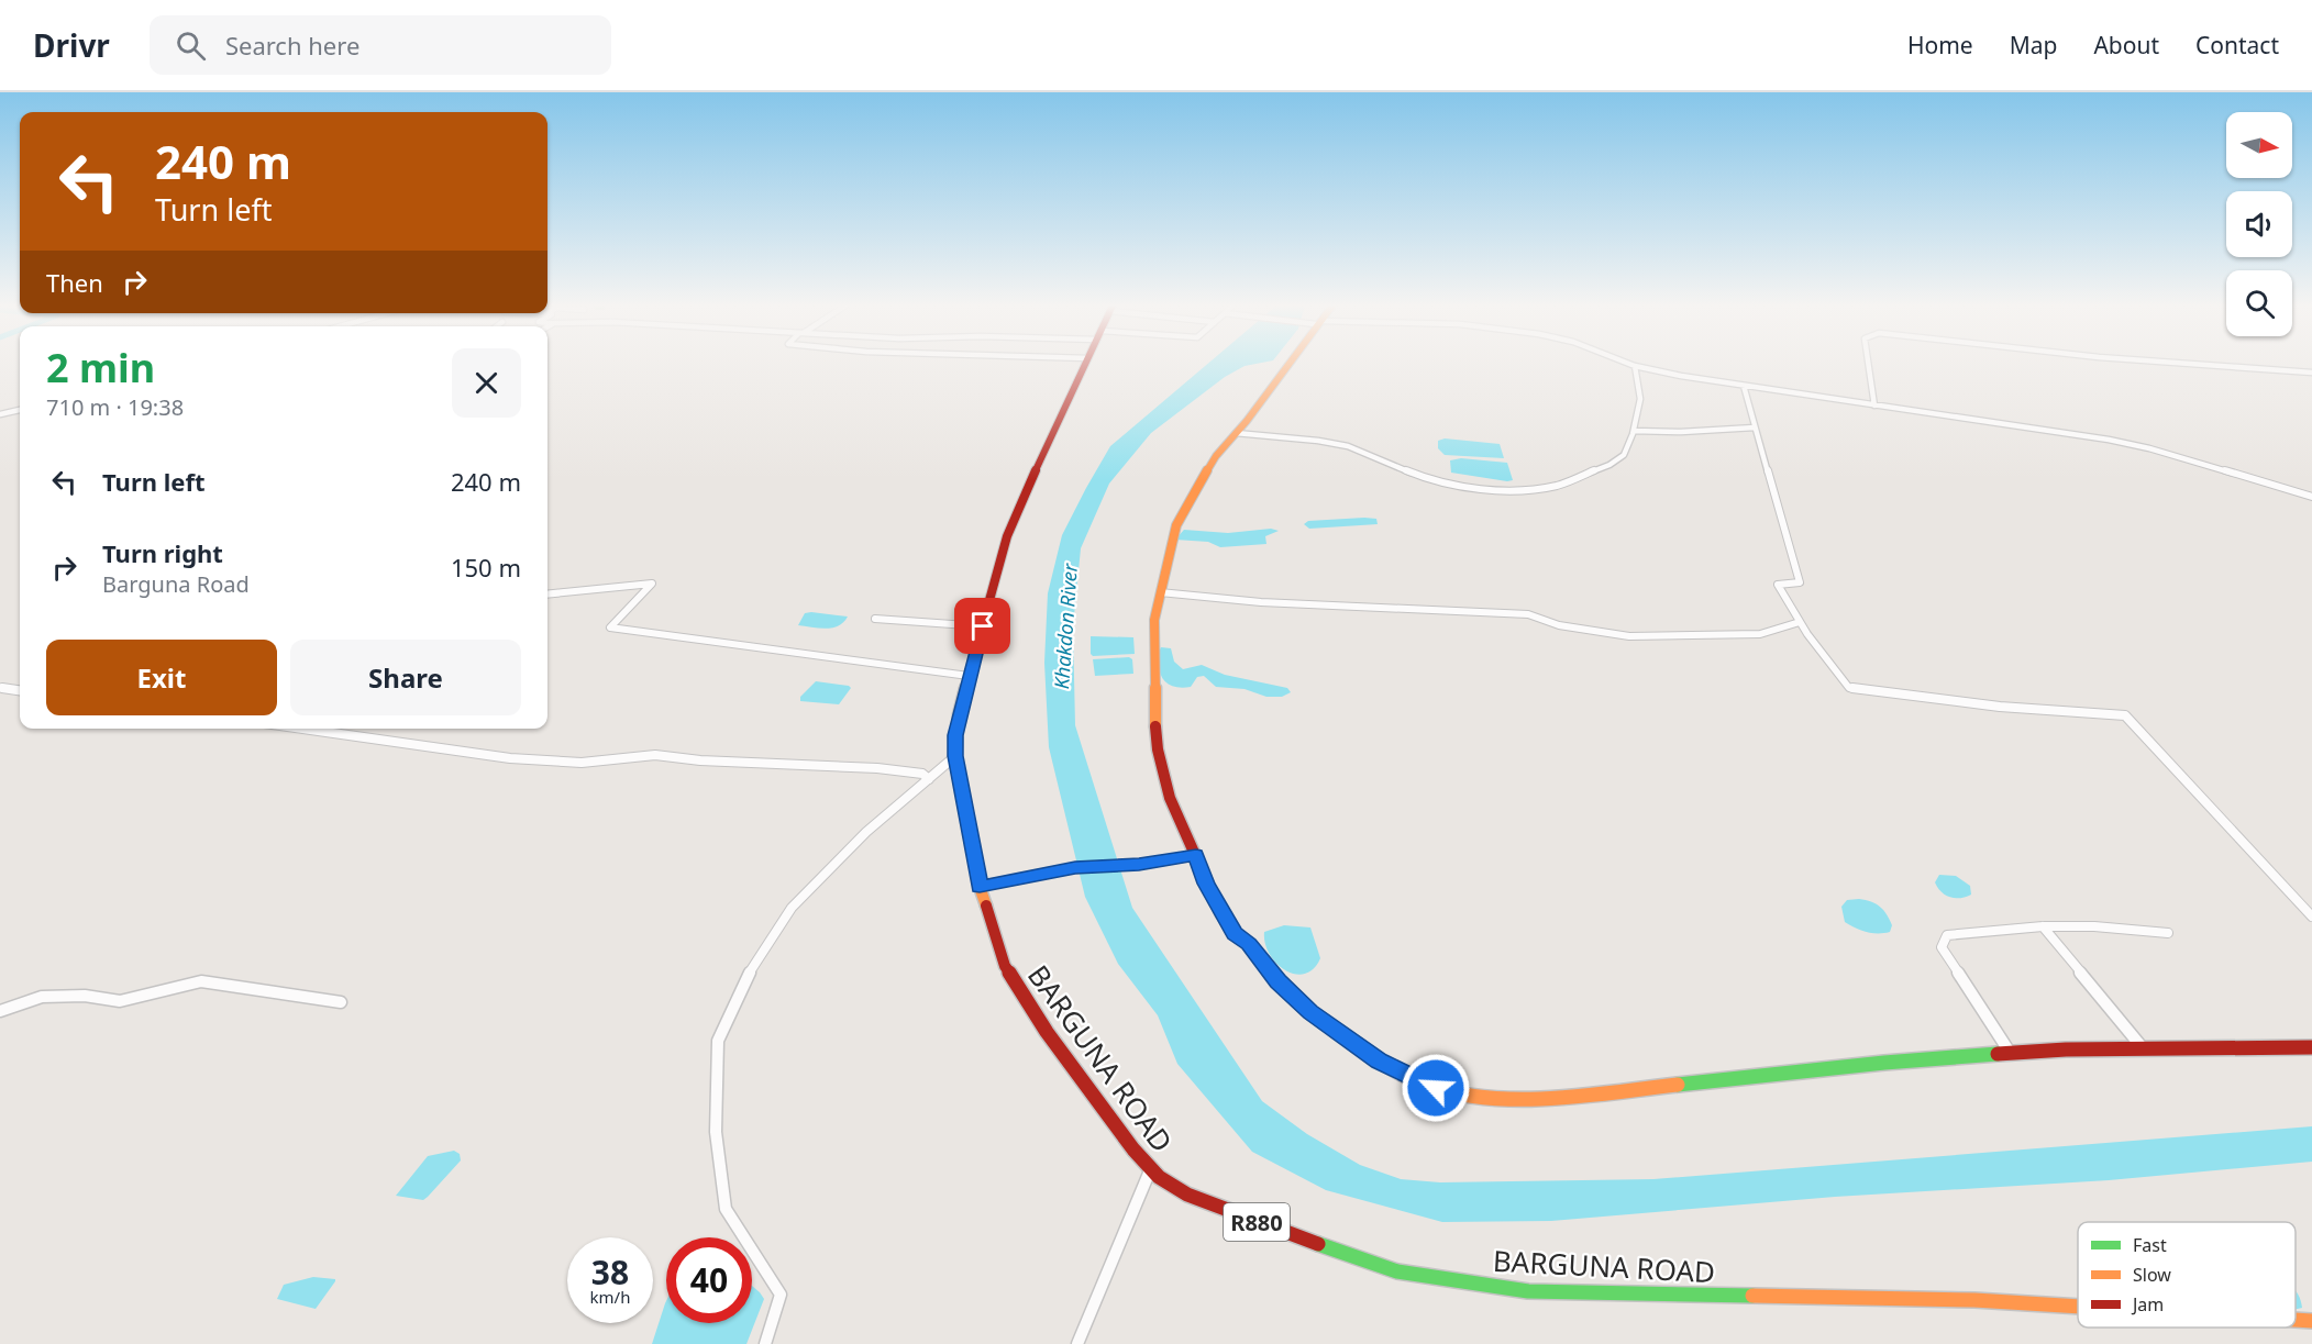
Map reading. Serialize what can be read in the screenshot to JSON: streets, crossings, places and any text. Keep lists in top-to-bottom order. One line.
{"streets":{"main road":["BARGUNA ROAD","R880"]},"water":["Khakdon River"],"legend":["Fast","Slow","Jam"],"north":"right","page":{"header":"Drivr","search":"Search here","nav":["Home","Map","About","Contact"],"turn":["240 m","Turn left"],"then":"Then","heading":["2 min","710 m · 19:38"],"list":[{"name":"Turn left","value":"240 m"},{"name":"Turn right","note":"Barguna Road","value":"150 m"}],"buttons":["Exit","Share"],"speed":"38 km/h","limit":"40"}}
